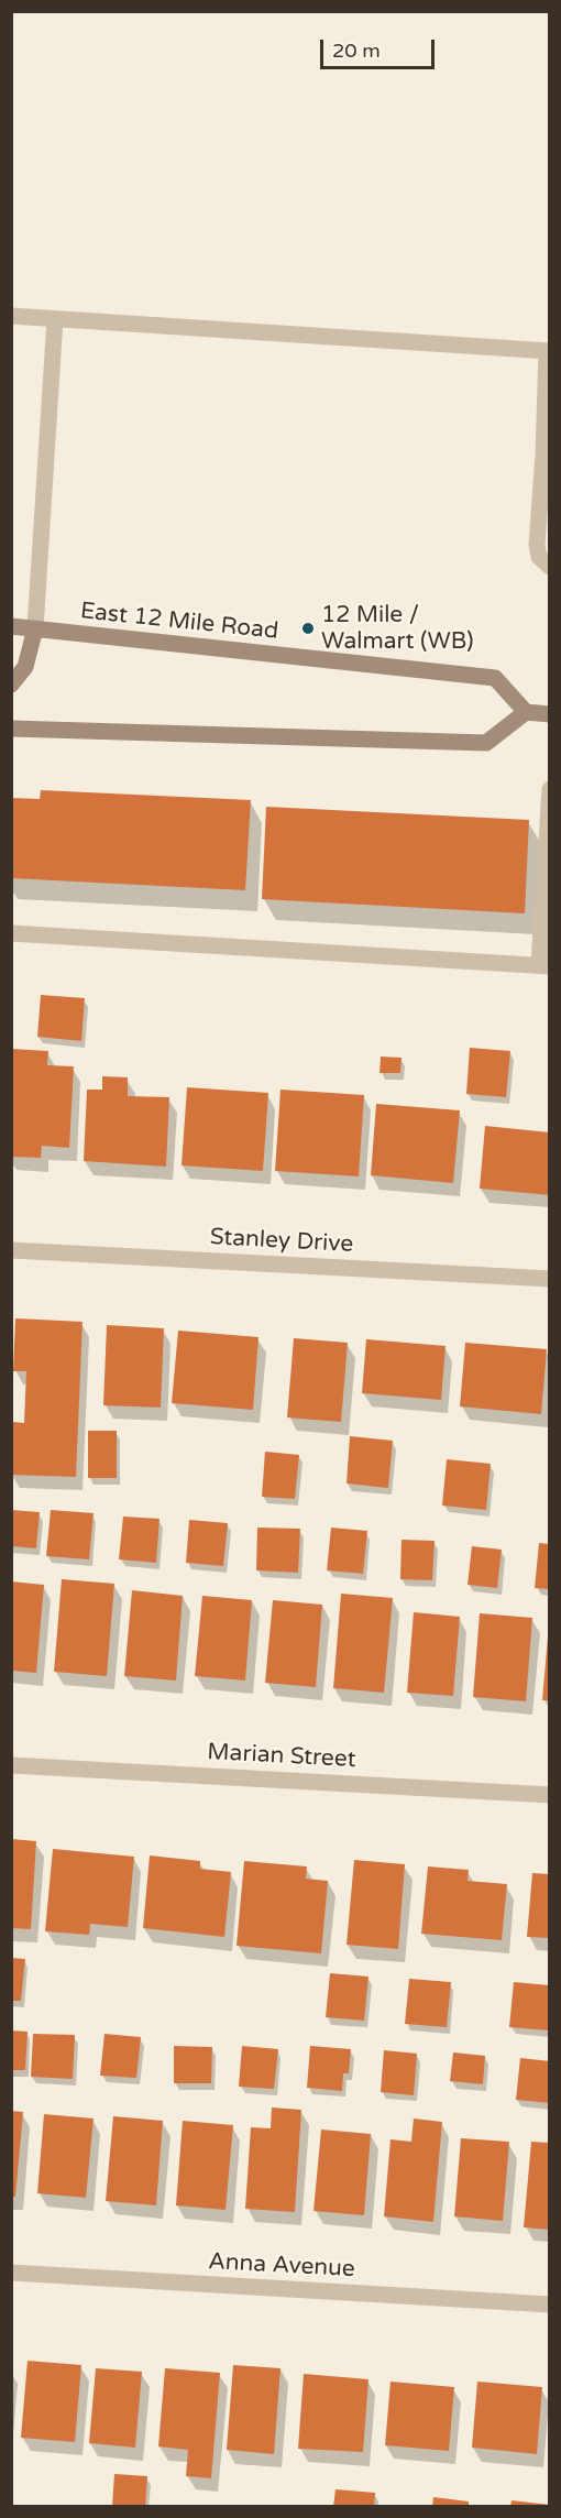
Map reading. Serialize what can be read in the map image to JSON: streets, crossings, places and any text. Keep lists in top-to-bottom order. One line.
{"streets":{"main road":["East 12 Mile Road"],"street":["Stanley Drive","Marian Street","Anna Avenue"]},"places":["12 Mile / Walmart (WB)"],"scale_bar":"20 m"}
